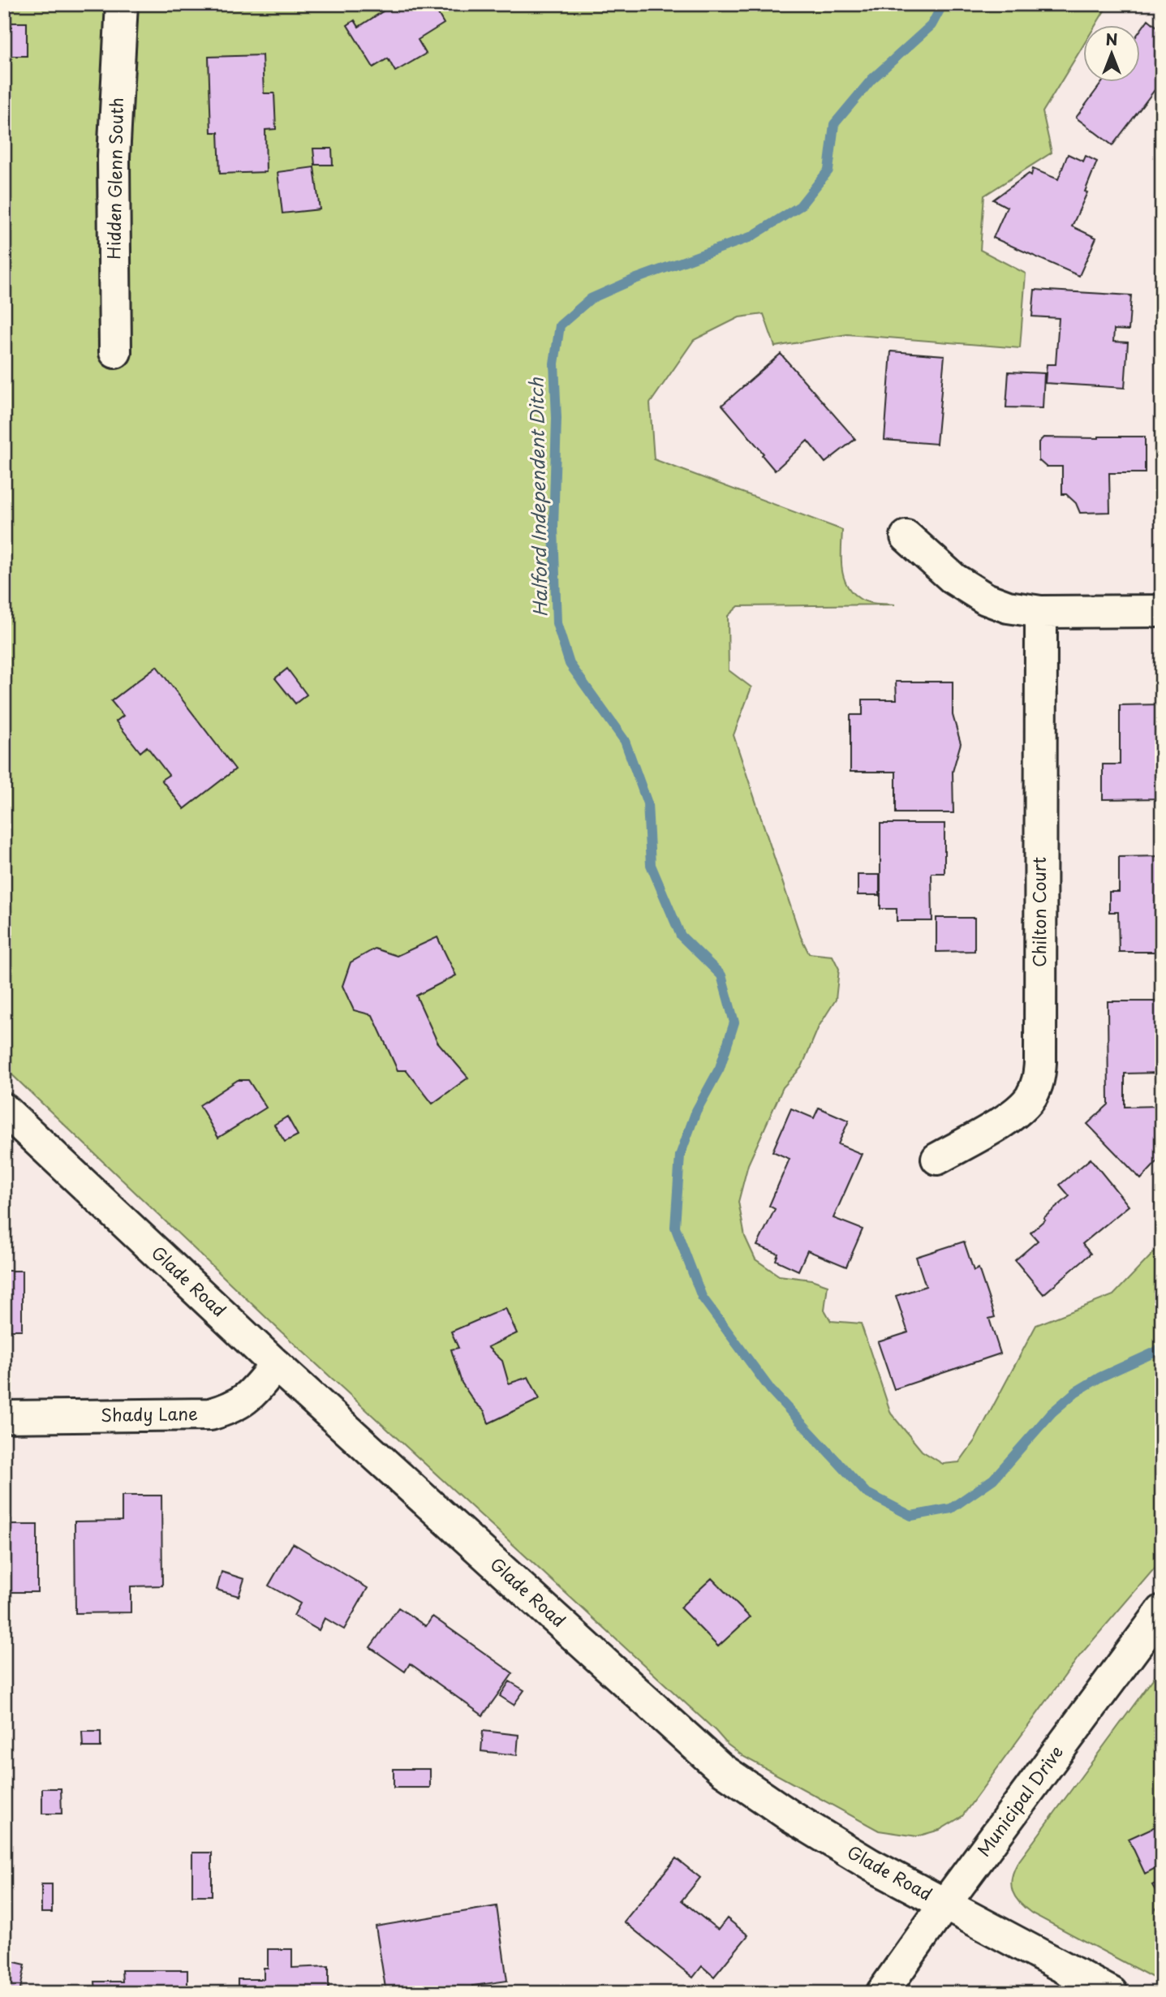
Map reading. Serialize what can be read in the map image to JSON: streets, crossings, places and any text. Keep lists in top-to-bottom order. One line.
{"streets":{"street":["Hidden Glenn South","Chilton Court","Glade Road","Shady Lane","Municipal Drive"]},"crossings":[["Glade Road","Shady Lane"],["Glade Road","Municipal Drive"]],"water":["Halford Independent Ditch"],"north":"top"}
